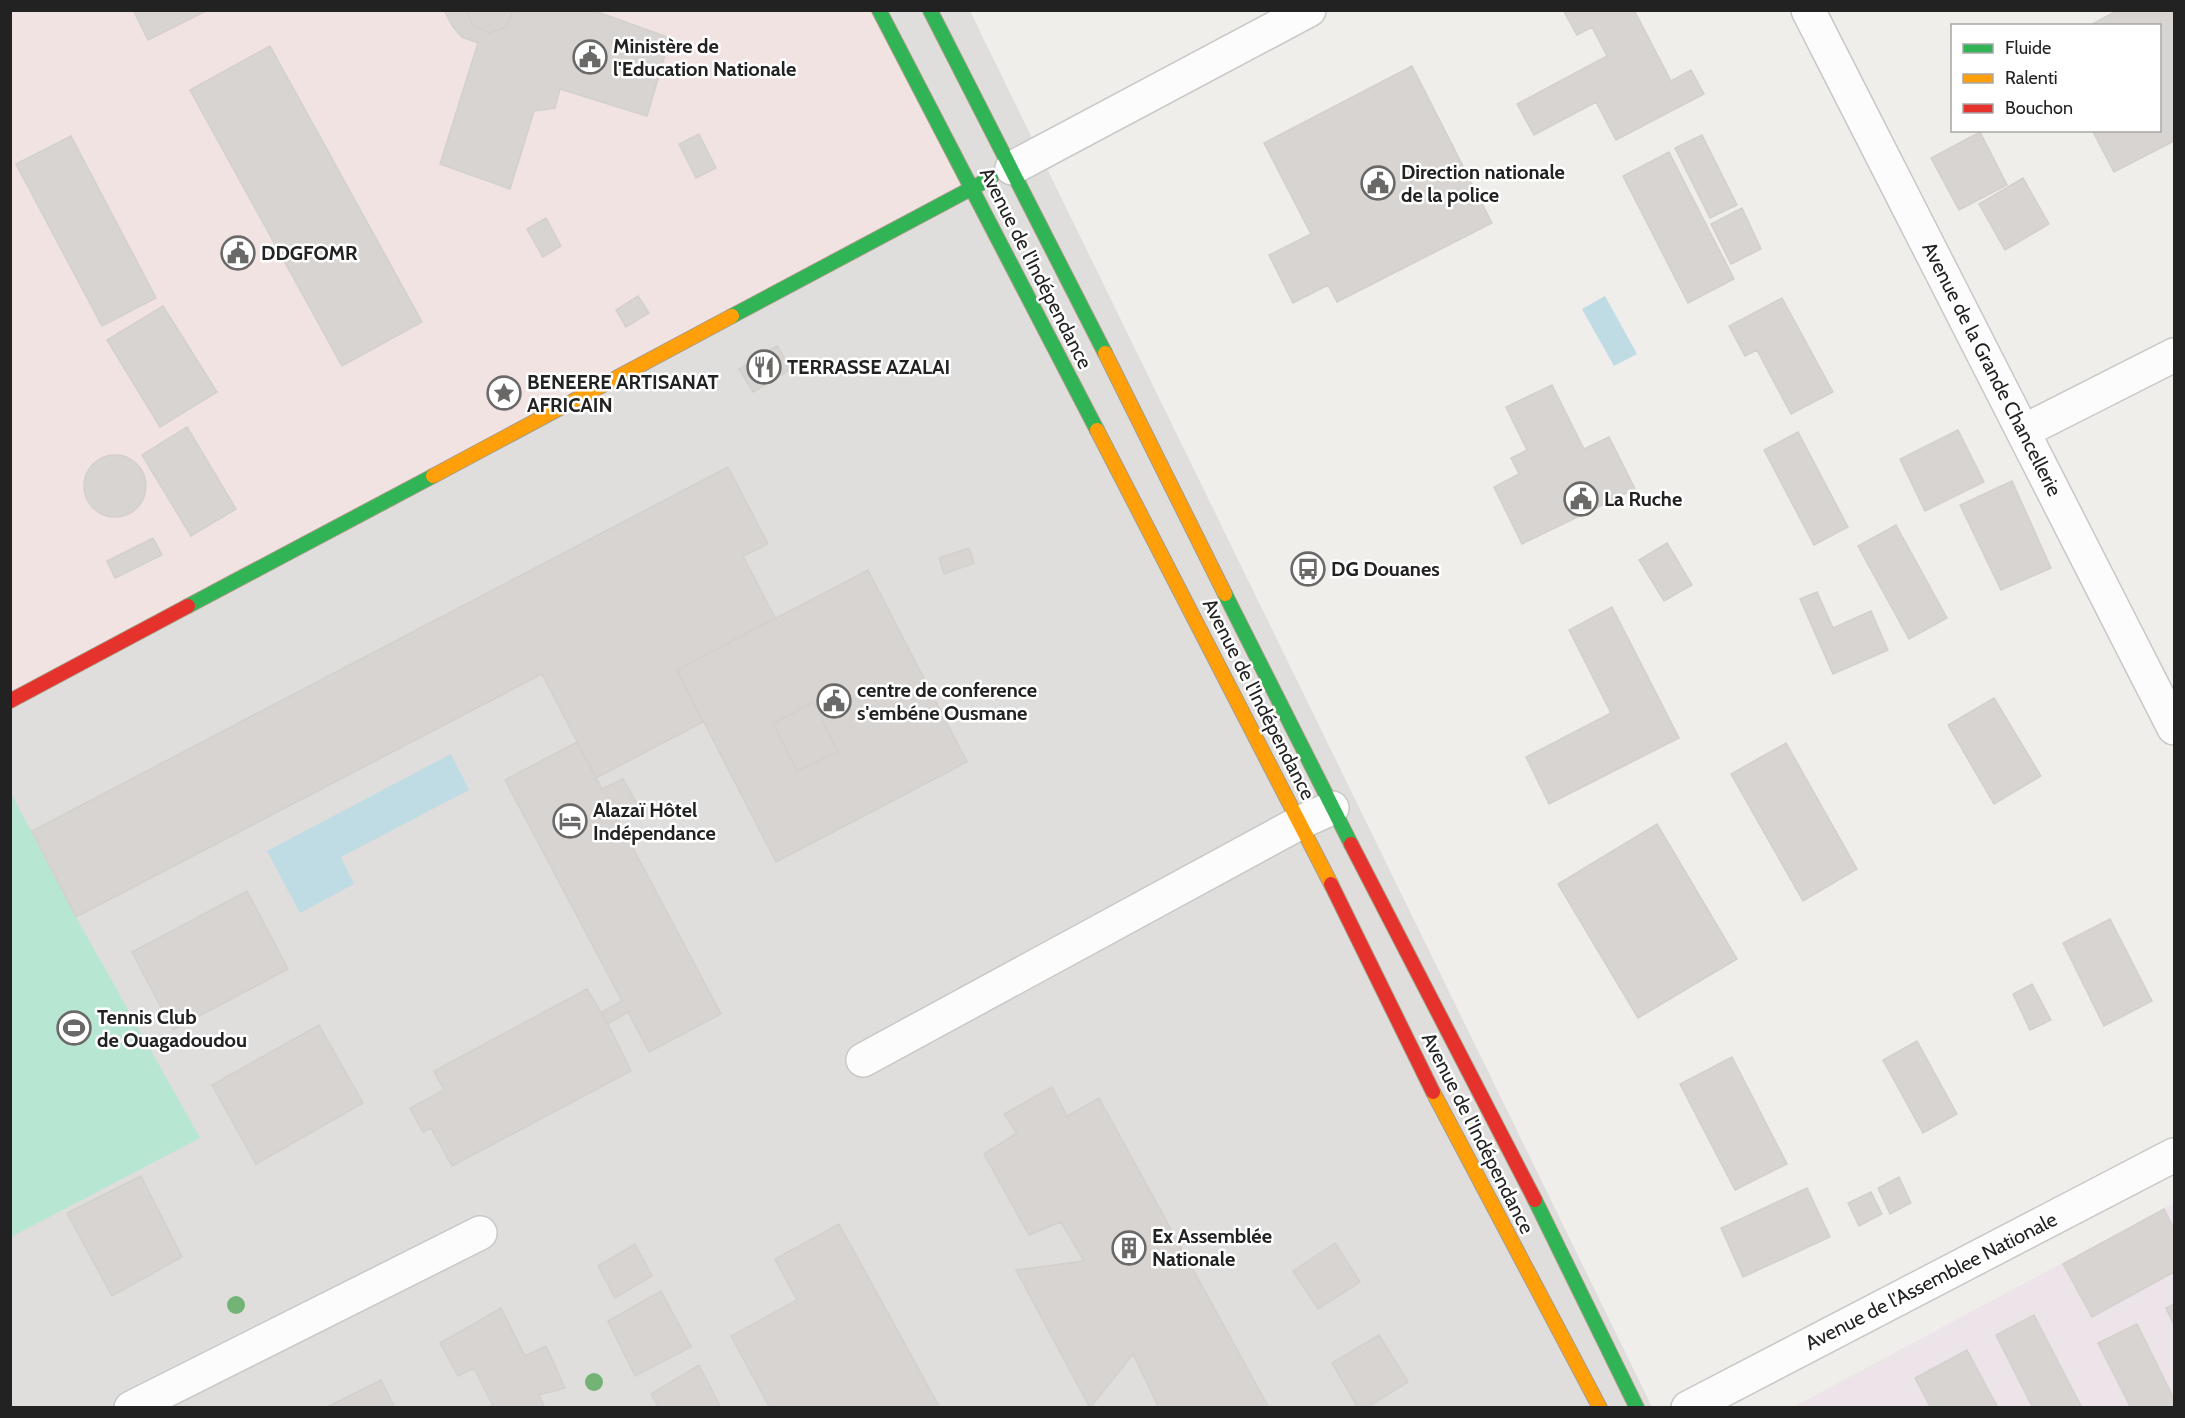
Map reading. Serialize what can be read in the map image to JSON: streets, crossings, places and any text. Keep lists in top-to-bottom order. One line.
{"streets":{"main road":["Avenue de l'Indépendance"],"street":["Avenue de la Grande Chancellerie","Avenue de l'Assemblee Nationale"]},"places":{"public building":["Ministère de l'Education Nationale","Direction nationale de la police","DDGFOMR","La Ruche","centre de conference s'embéne Ousmane"],"restaurant":["TERRASSE AZALAI"],"place":["BENEERE ARTISANAT AFRICAIN"],"bus stop":["DG Douanes"],"hotel":["Alazaï Hôtel Indépendance"],"sports":["Tennis Club de Ouagadoudou"],"building":["Ex Assemblée Nationale"]},"legend":["Fluide","Ralenti","Bouchon"]}
